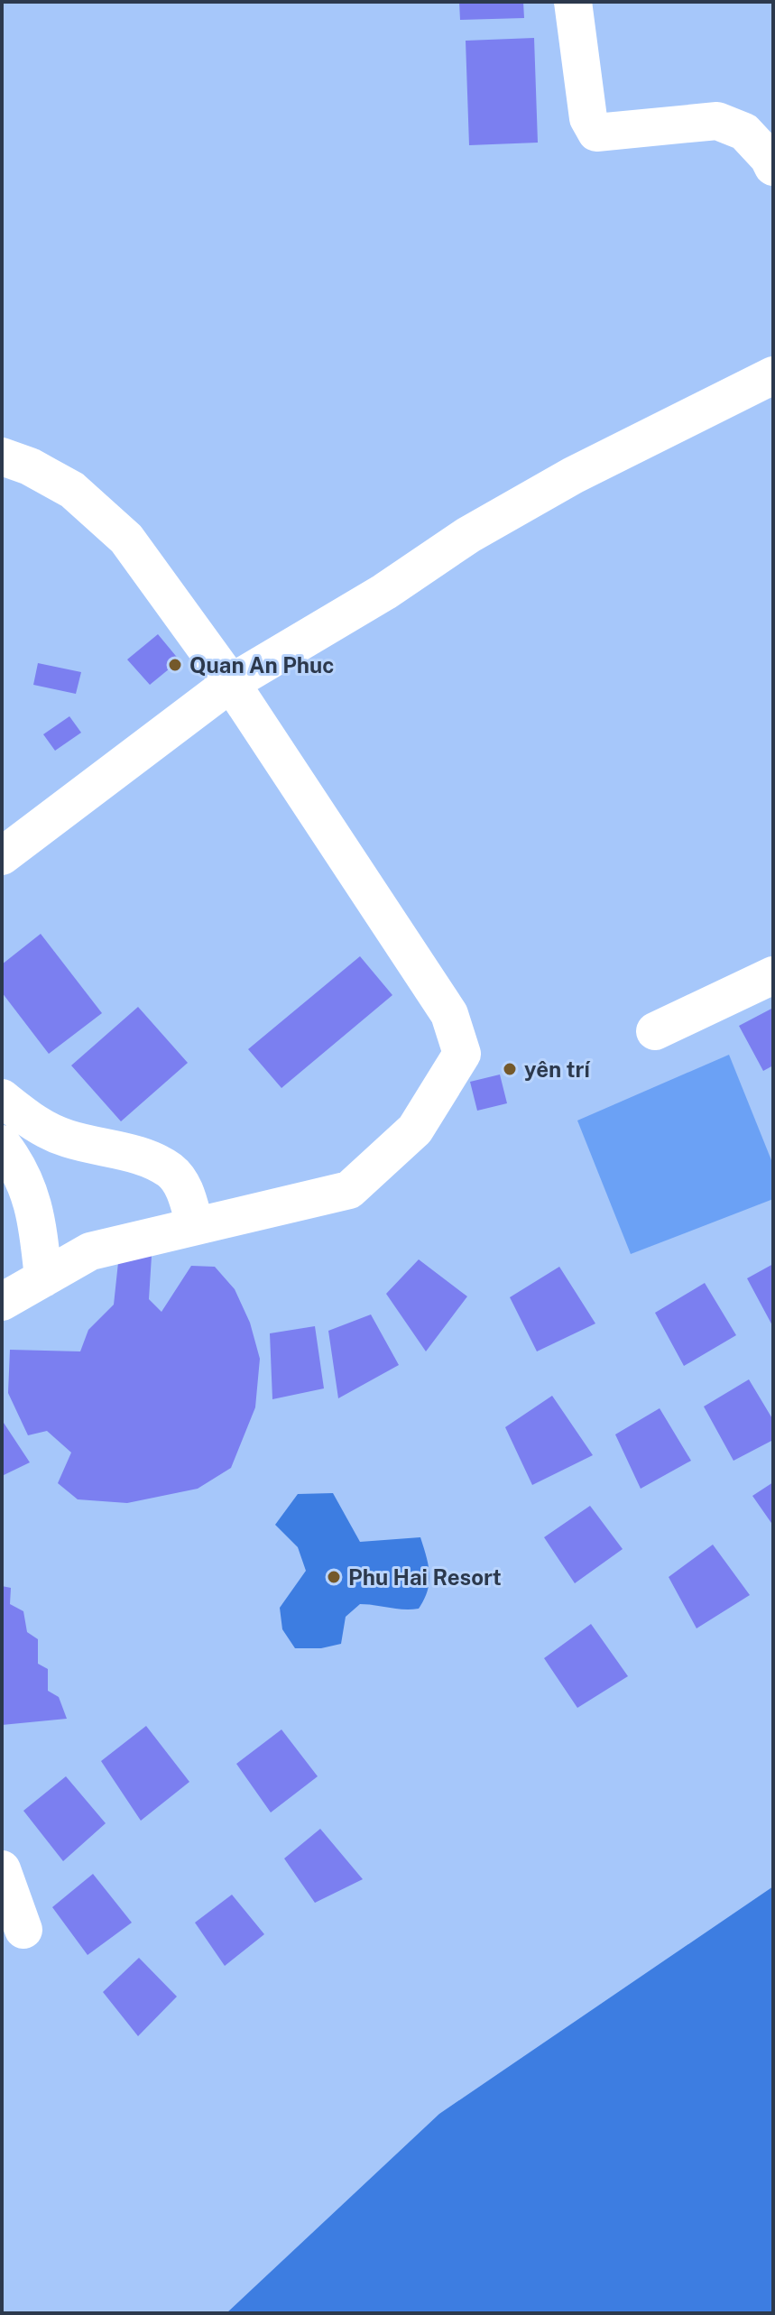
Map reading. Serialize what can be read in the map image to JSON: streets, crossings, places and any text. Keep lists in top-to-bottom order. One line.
{"places":["Quan An Phuc","yên trí","Phu Hai Resort"]}
